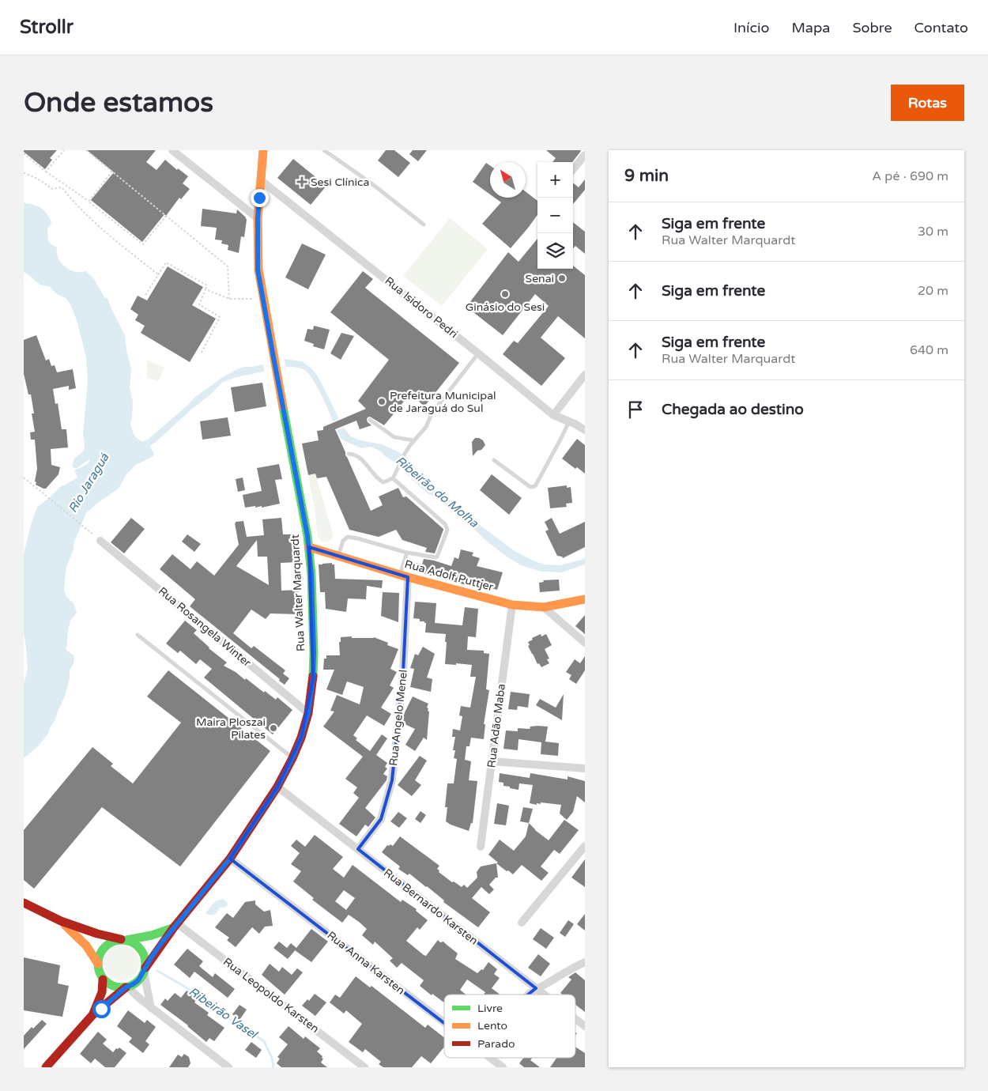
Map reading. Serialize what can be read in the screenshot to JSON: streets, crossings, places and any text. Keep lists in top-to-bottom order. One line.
{"streets":{"main road":["Rua Adolf Puttjer","Rua Walter Marquardt"],"street":["Rua Isidoro Pedri","Rua Rosangela Winter","Rua Angelo Menel","Rua Adão Maba","Rua Bernardo Karsten","Rua Anna Karsten","Rua Leopoldo Karsten"]},"crossings":[["Rua Isidoro Pedri","Rua Walter Marquardt"],["Rua Adolf Puttjer","Rua Walter Marquardt"],["Rua Adolf Puttjer","Rua Angelo Menel"],["Rua Adolf Puttjer","Rua Adão Maba"],["Rua Walter Marquardt","Rua Rosangela Winter"],["Rua Walter Marquardt","Rua Bernardo Karsten"],["Rua Walter Marquardt","Rua Anna Karsten"],["Rua Walter Marquardt","Rua Leopoldo Karsten"],["Rua Angelo Menel","Rua Bernardo Karsten"]],"water":["Rio Jaraguá","Ribeirão do Molha","Ribeirão Vasel"],"places":{"health":["Sesi Clínica"],"other":["Senai","Ginásio do Sesi","Prefeitura Municipal de Jaraguá do Sul","Maira Ploszai Pilates"]},"legend":["Livre","Lento","Parado"],"north":"top left","page":{"header":"Strollr","nav":["Início","Mapa","Sobre","Contato"],"buttons":"Rotas","title":"Onde estamos","heading":["9 min","A pé · 690 m"],"map_buttons":["+","−"],"list":[["Siga em frente","Rua Walter Marquardt","30 m"],["Siga em frente","20 m"],["Siga em frente","Rua Walter Marquardt","640 m"],"Chegada ao destino"]}}
